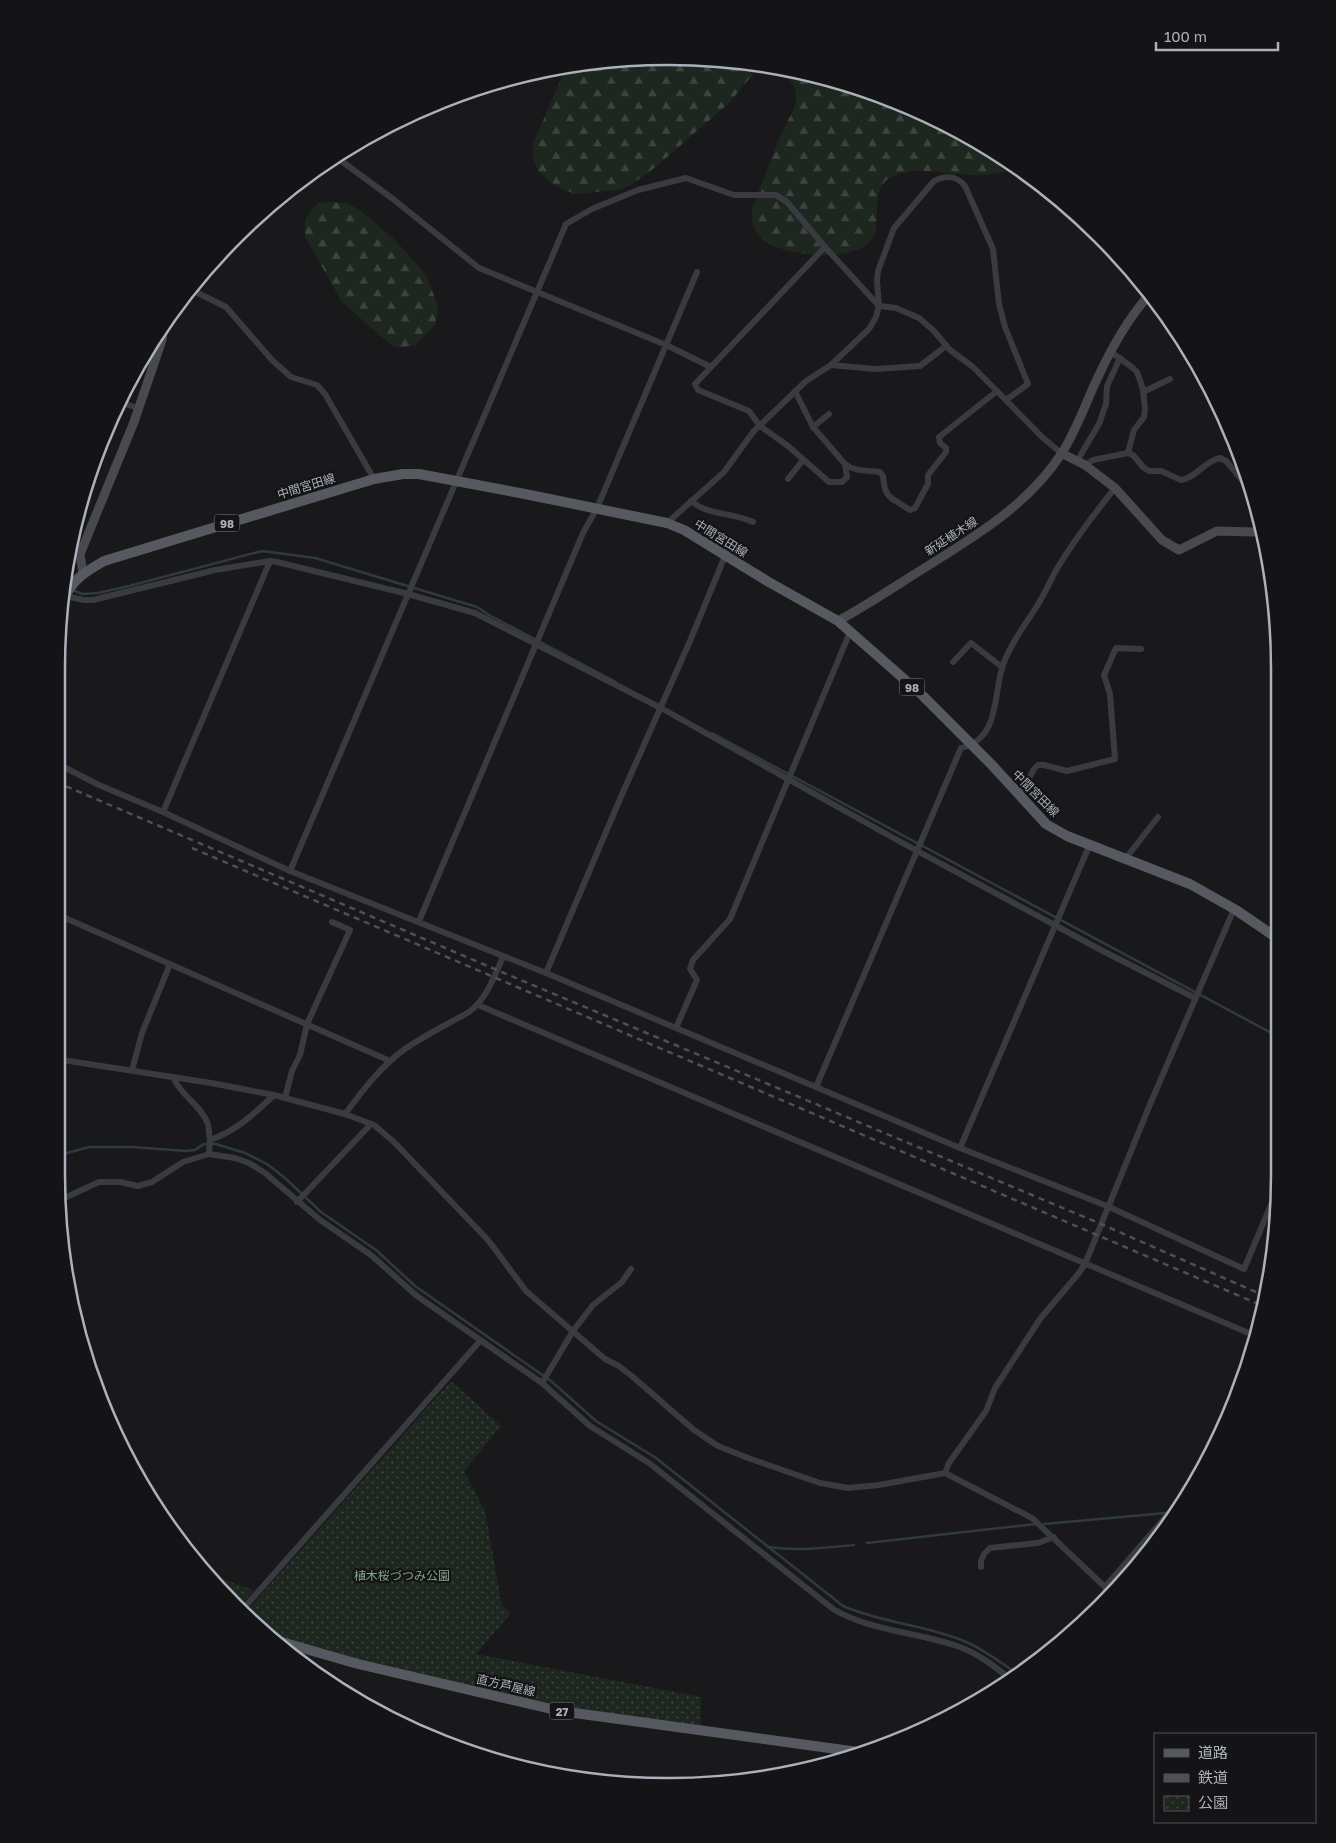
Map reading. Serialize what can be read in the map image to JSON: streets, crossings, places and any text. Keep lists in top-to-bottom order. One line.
{"streets":{"main road":["中間宮田線","98","新延植木線","直方芦屋線","27"]},"crossings":[["中間宮田線","新延植木線"]],"parks":["植木桜づつみ公園"],"legend":["道路","鉄道","公園"],"scale_bar":"100 m"}
